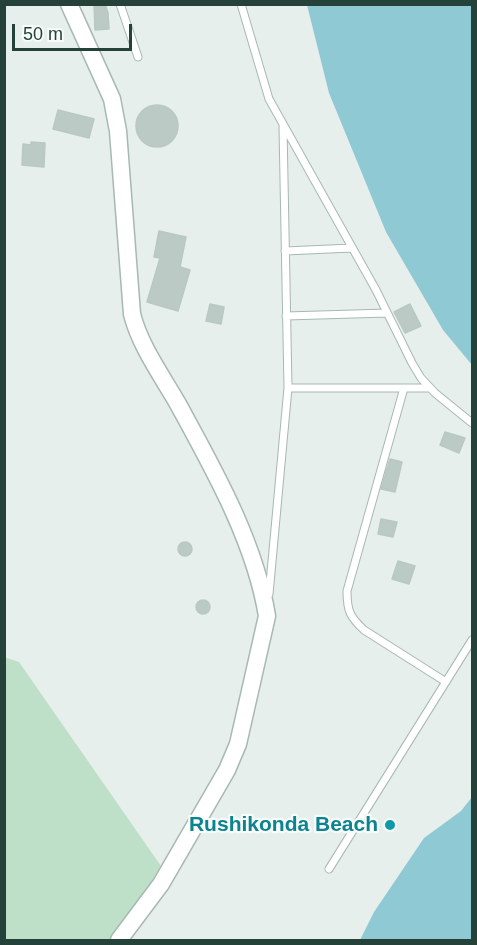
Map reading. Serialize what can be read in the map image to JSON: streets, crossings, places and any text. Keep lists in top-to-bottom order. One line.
{"places":["Rushikonda Beach"],"scale_bar":"50 m"}
